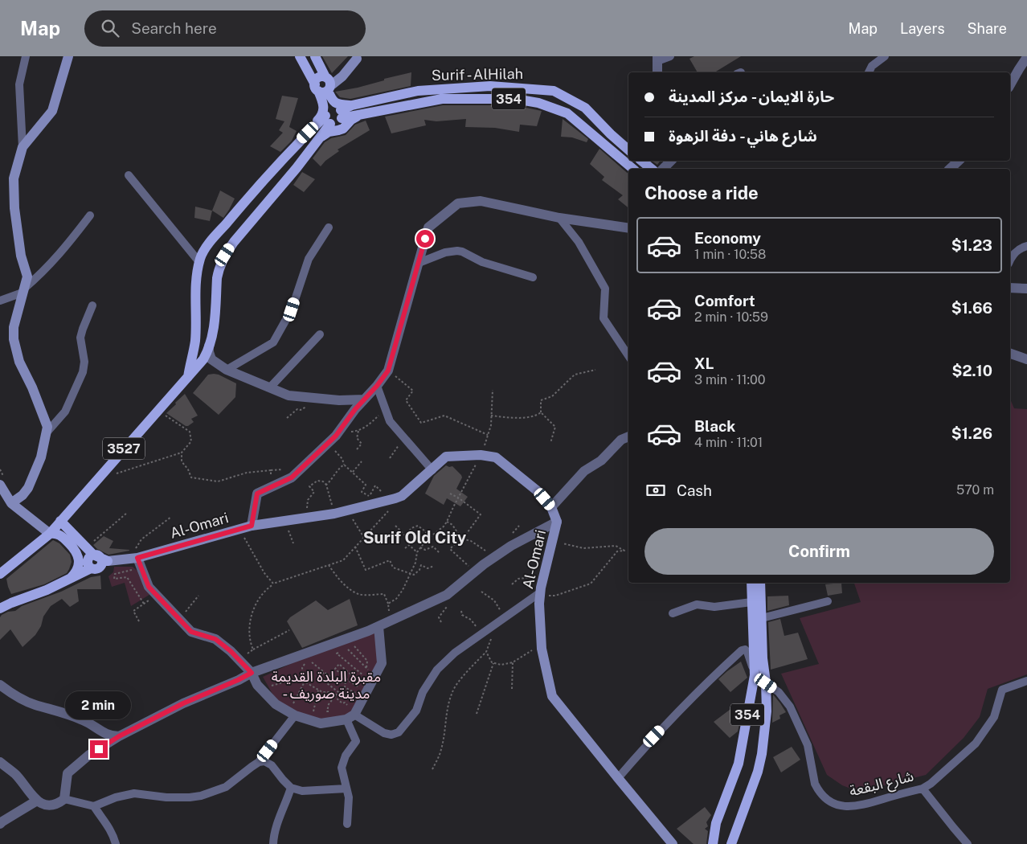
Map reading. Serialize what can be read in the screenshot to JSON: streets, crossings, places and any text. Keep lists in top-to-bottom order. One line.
{"streets":{"main road":["Surif - AlHilah","354","3527","Al-Omari"],"street":["شارع البقعة"]},"crossings":[["Surif - AlHilah","354"],["354","3527"],["354","شارع البقعة"]],"districts":["Surif Old City"],"parks":["مقبرة البلدة القديمة - مدينة صوريف"],"page":{"header":"Map","search":"Search here","nav":["Map","Layers","Share"],"banner":["حارة الايمان - مركز المدينة","شارع هاني - دفة الزهوة"],"heading":"Choose a ride","list":[{"name":"Economy","note":"1 min · 10:58","value":"$1.23"},{"name":"Comfort","note":"2 min · 10:59","value":"$1.66"},{"name":"XL","note":"3 min · 11:00","value":"$2.10"},{"name":"Black","note":"4 min · 11:01","value":"$1.26"}],"pay":["Cash","570 m"],"buttons":"Confirm","bubble":"2 min"}}
